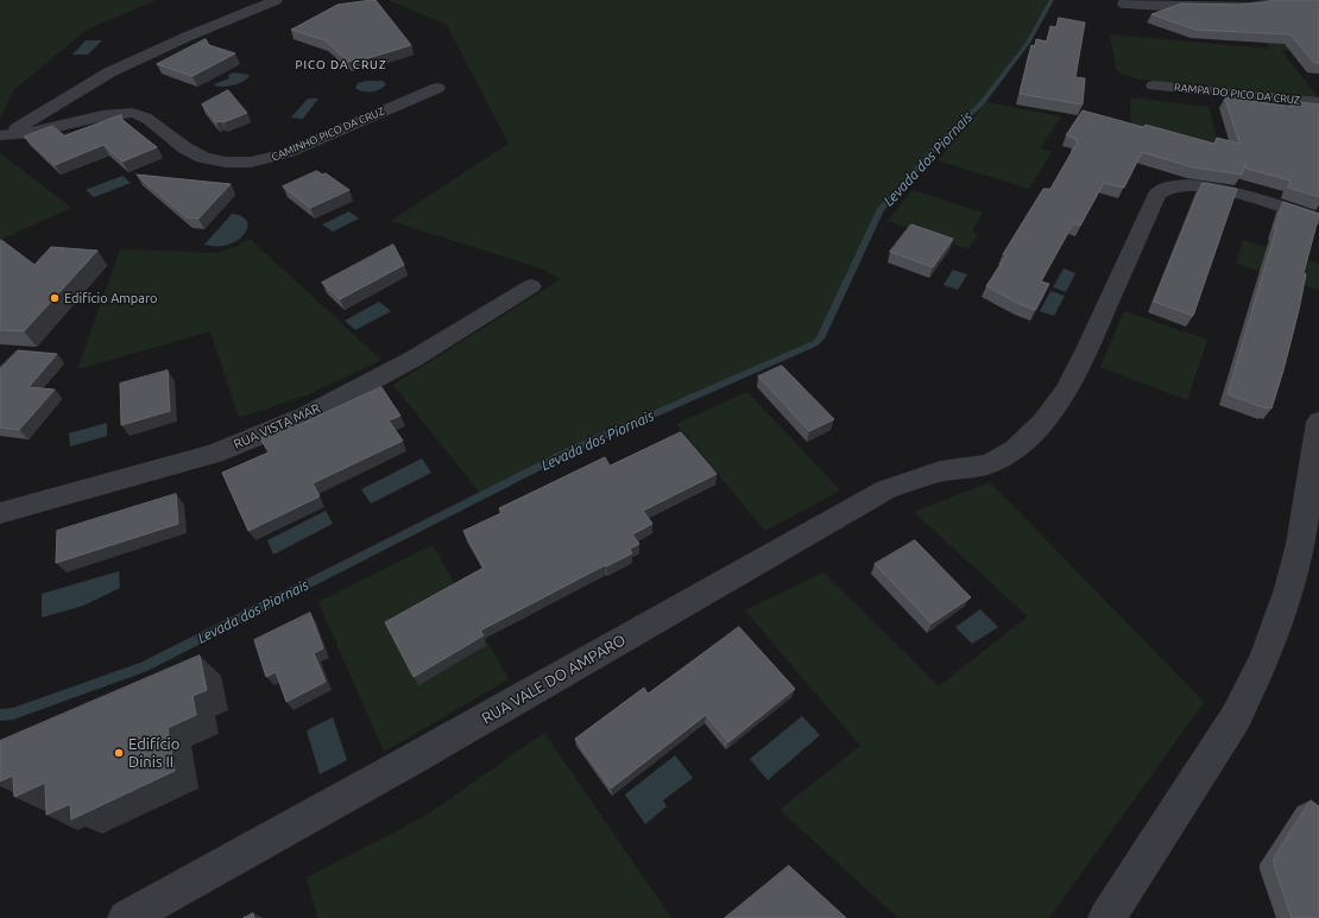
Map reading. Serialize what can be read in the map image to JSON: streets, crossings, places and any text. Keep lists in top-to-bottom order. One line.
{"streets":{"street":["RAMPA DO PICO DA CRUZ","CAMINHO PICO DA CRUZ","RUA VISTA MAR","RUA VALE DO AMPARO"]},"districts":["PICO DA CRUZ"],"water":["Levada dos Piornais"],"places":["Edifício Amparo","Edifício Dinis II"]}
